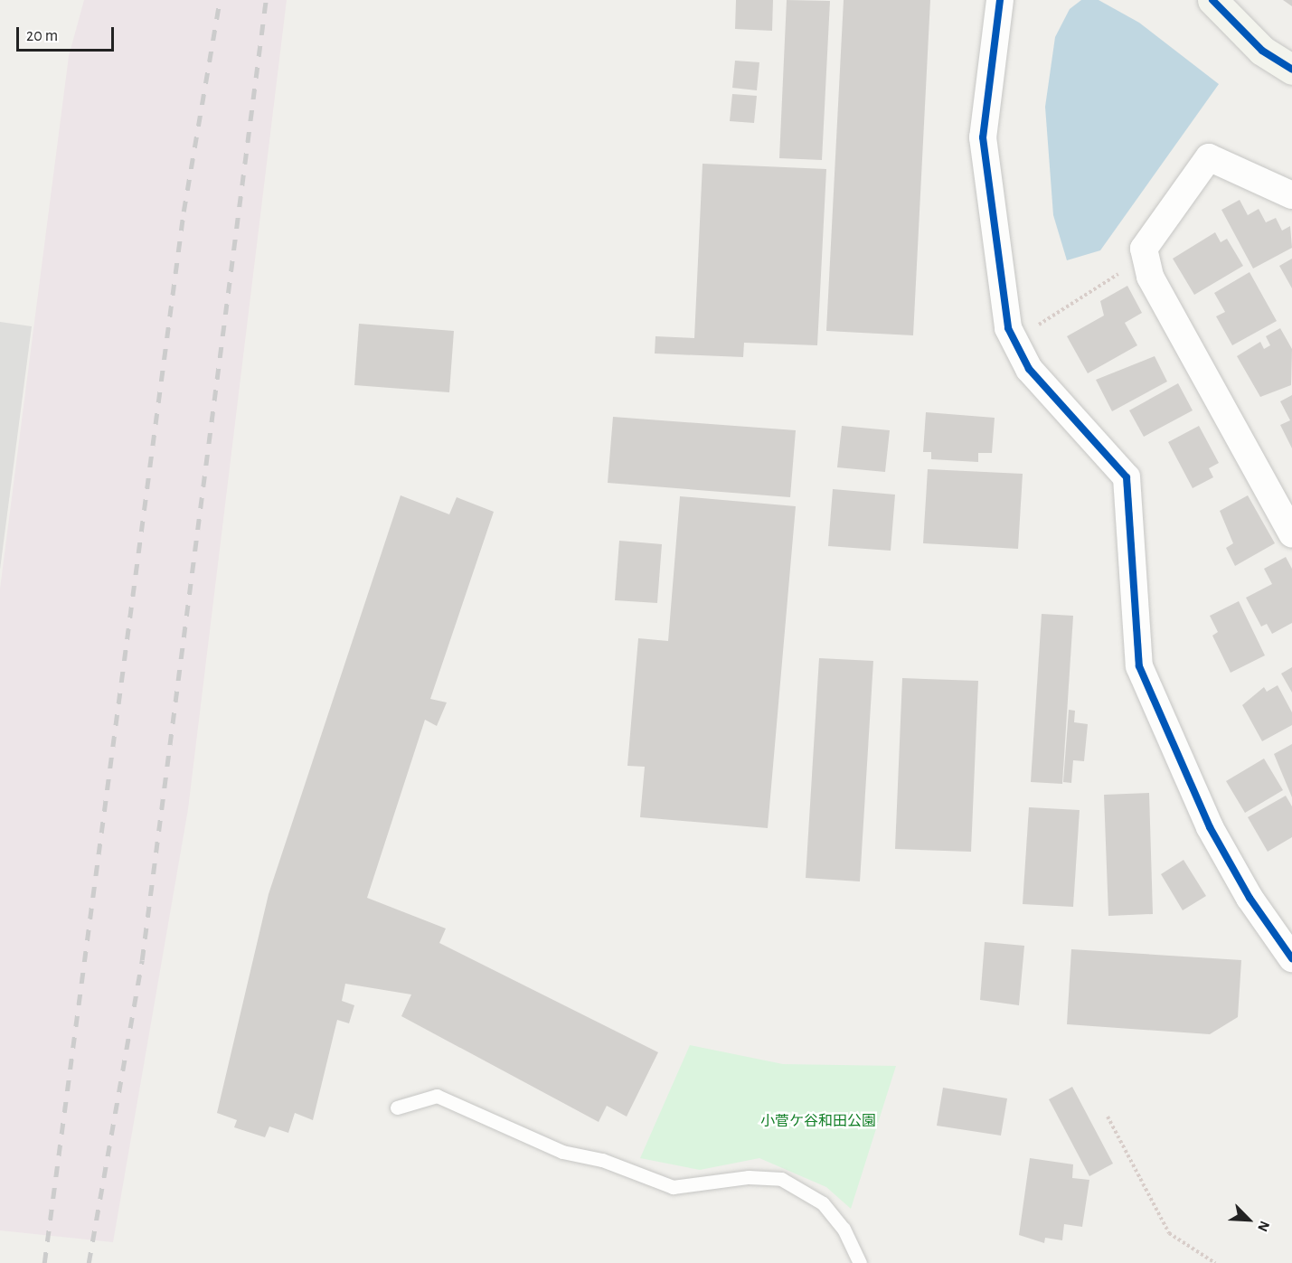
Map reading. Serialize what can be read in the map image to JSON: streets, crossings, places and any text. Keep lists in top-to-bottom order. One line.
{"parks":["小菅ケ谷和田公園"],"scale_bar":"20 m","north":"bottom right"}
